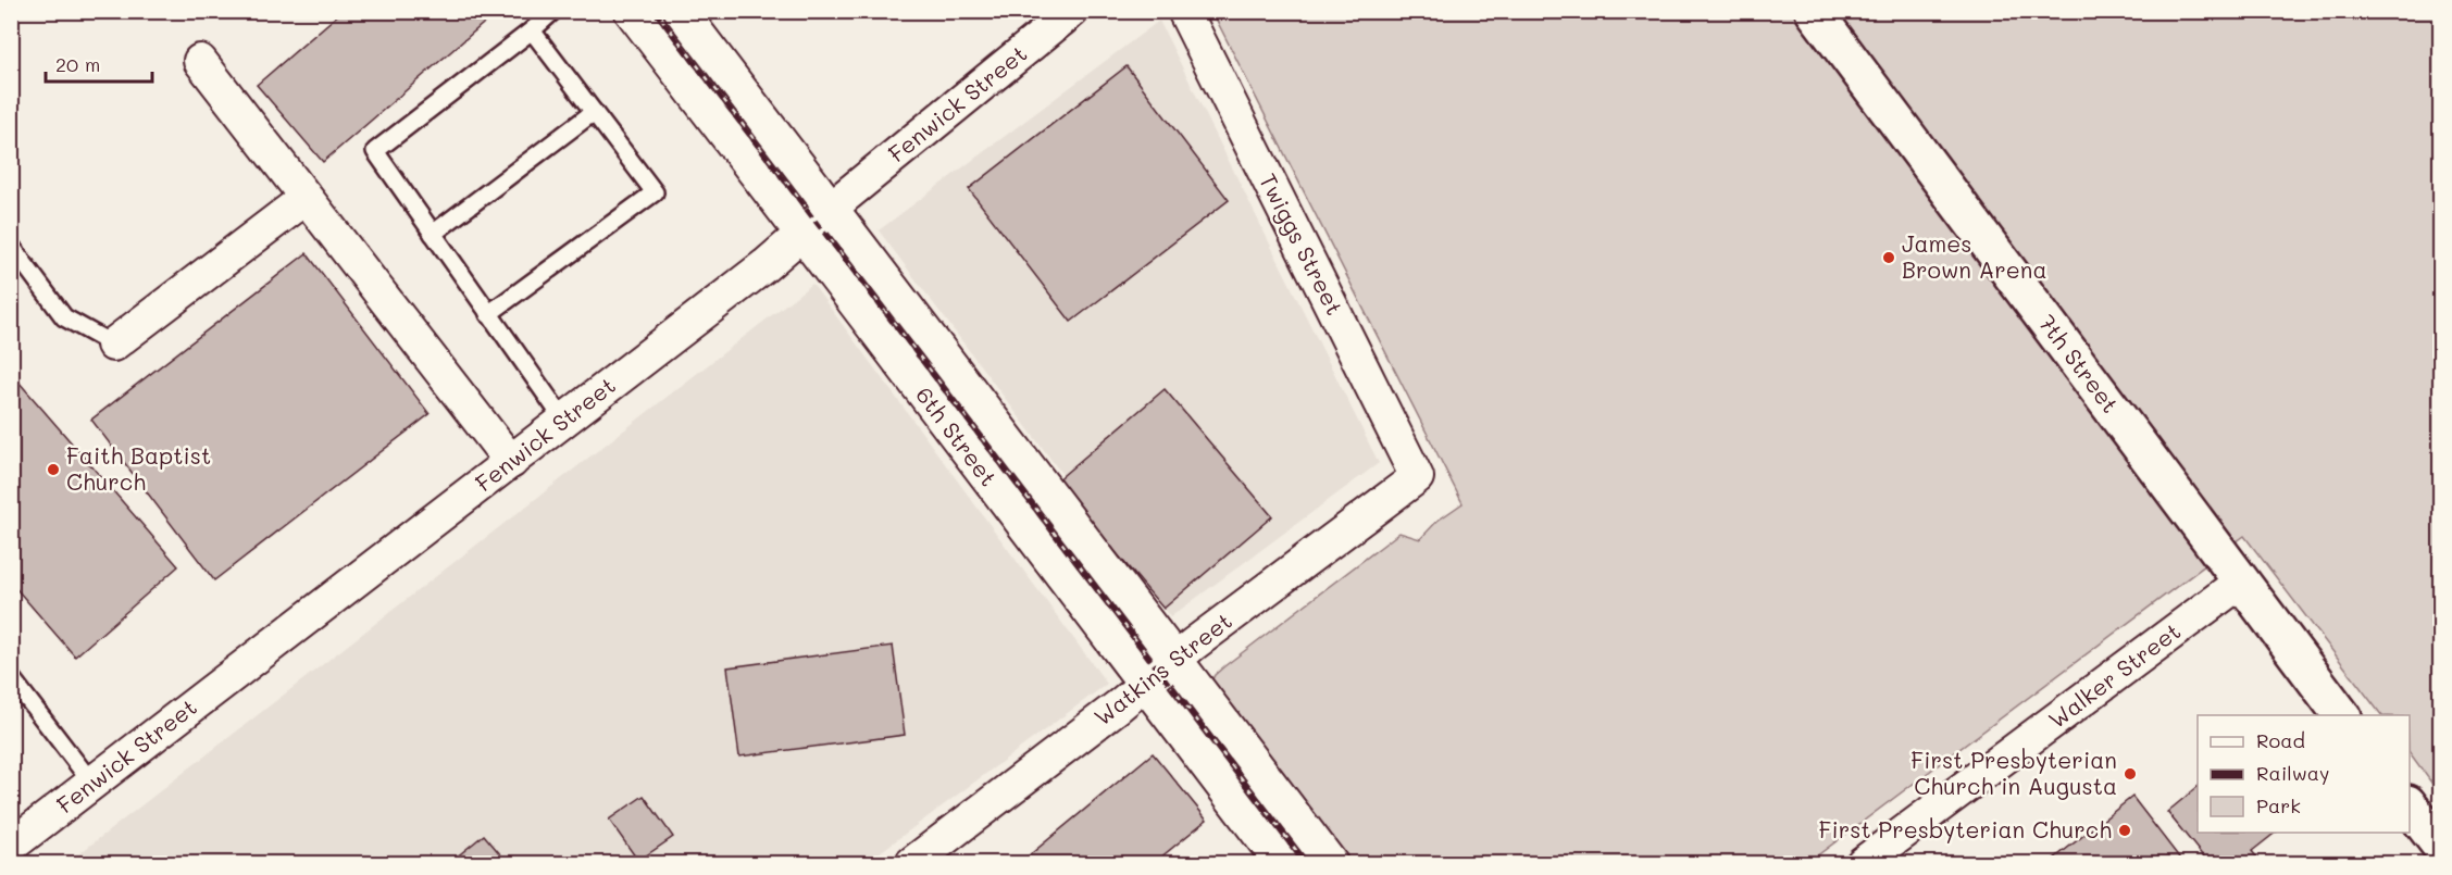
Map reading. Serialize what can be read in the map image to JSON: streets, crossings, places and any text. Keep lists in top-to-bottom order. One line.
{"streets":{"main road":["7th Street"],"street":["Fenwick Street","Twiggs Street","6th Street","Watkins Street","Walker Street"]},"crossings":[["Fenwick Street","6th Street"],["Twiggs Street","Watkins Street"],["7th Street","Walker Street"],["6th Street","Watkins Street"]],"places":["James Brown Arena","Faith Baptist Church","First Presbyterian Church in Augusta","First Presbyterian Church"],"legend":["Road","Railway","Park"],"scale_bar":"20 m"}
